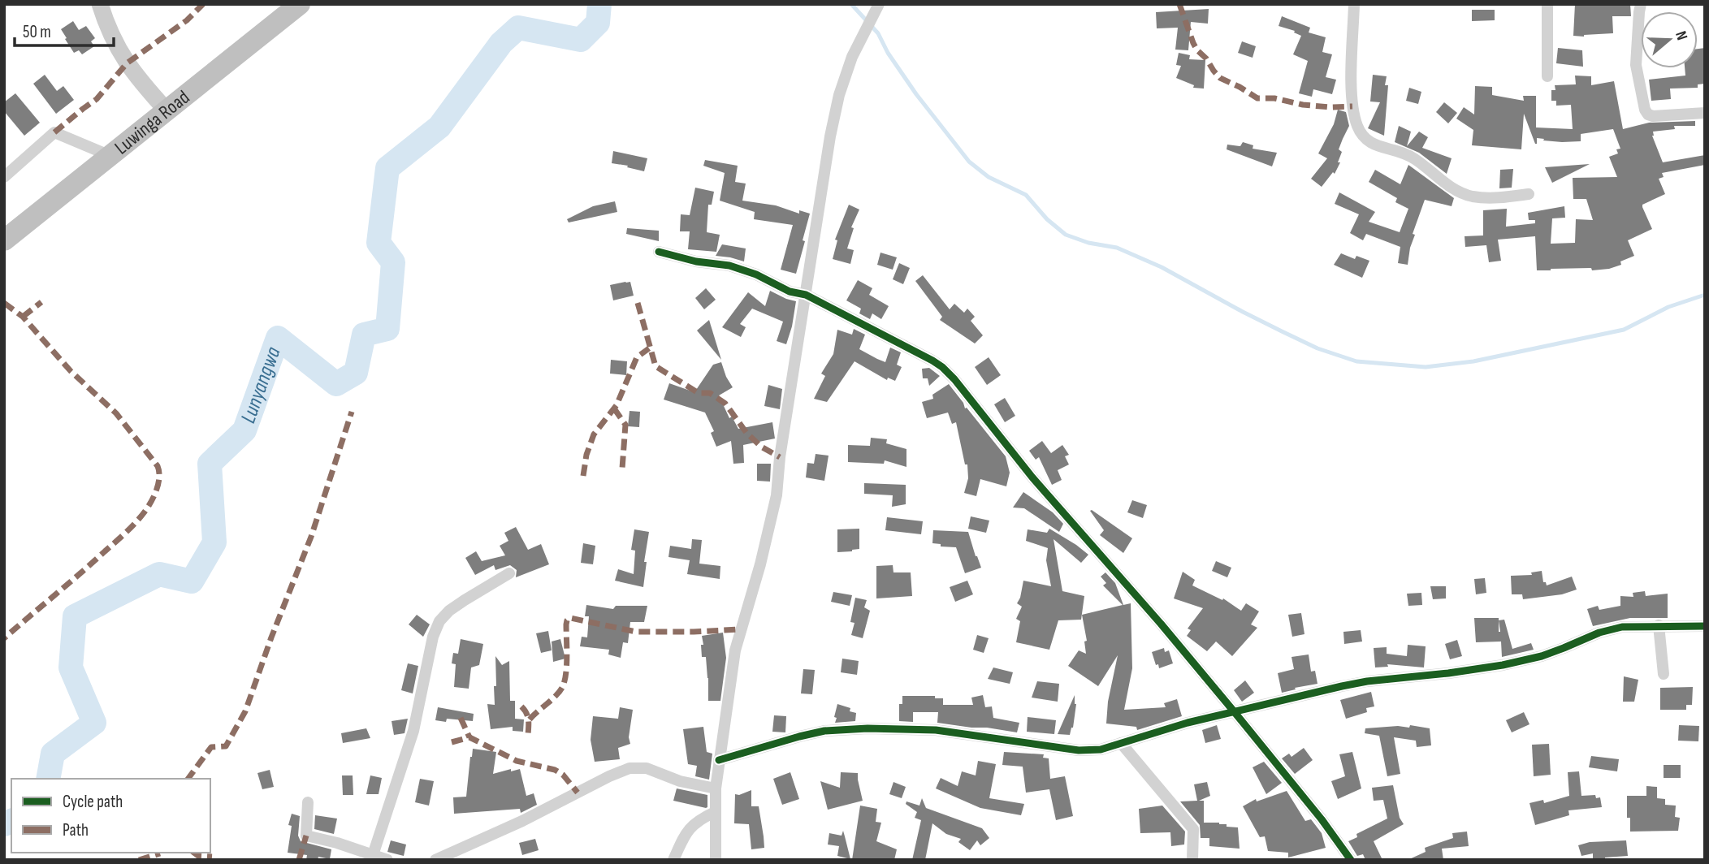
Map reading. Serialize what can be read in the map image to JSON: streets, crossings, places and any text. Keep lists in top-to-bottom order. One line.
{"streets":{"highway":["Luwinga Road"]},"water":["Lunyangwa"],"legend":["Cycle path","Path"],"scale_bar":"50 m","north":"right"}
